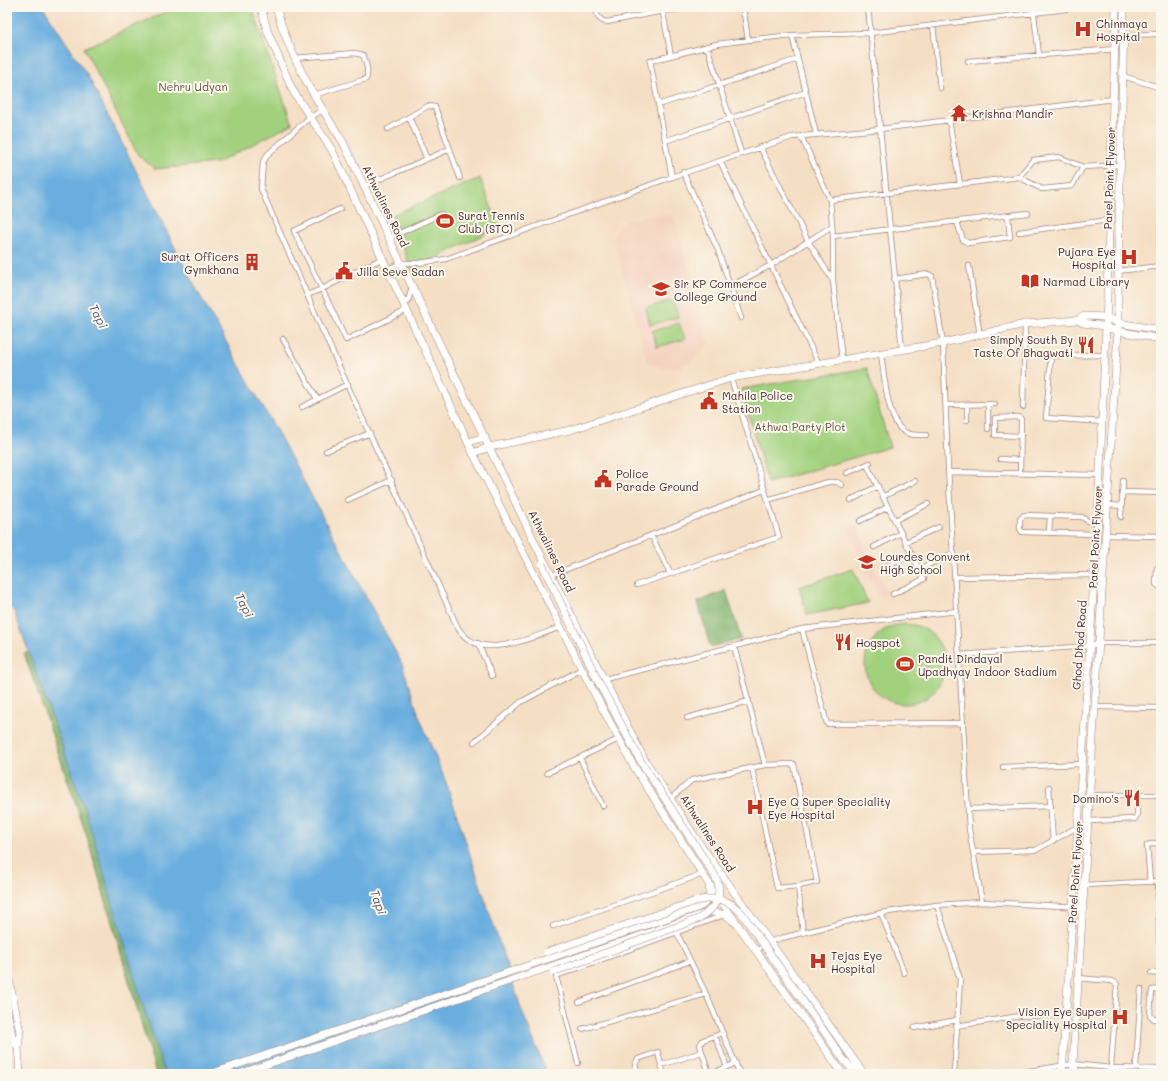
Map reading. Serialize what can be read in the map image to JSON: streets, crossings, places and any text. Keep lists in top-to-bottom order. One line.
{"streets":{"main road":["Parel Point Flyover","Athwalines Road","Ghod Dhod Road"]},"water":["Tapi"],"parks":["Nehru Udyan","Athwa Party Plot"],"places":{"hospital":["Chinmaya Hospital","Pujara Eye Hospital","Eye Q Super Speciality Eye Hospital","Tejas Eye Hospital","Vision Eye Super Speciality Hospital"],"temple":["Krishna Mandir"],"sports":["Surat Tennis Club (STC)","Pandit Dindayal Upadhyay Indoor Stadium"],"building":["Surat Officers Gymkhana"],"public building":["Jilla Seve Sadan","Mahila Police Station","Police Parade Ground"],"library":["Narmad Library"],"school or university":["Sir KP Commerce College Ground","Lourdes Convent High School"],"restaurant":["Simply South By Taste Of Bhagwati","Hogspot","Domino's"]}}
